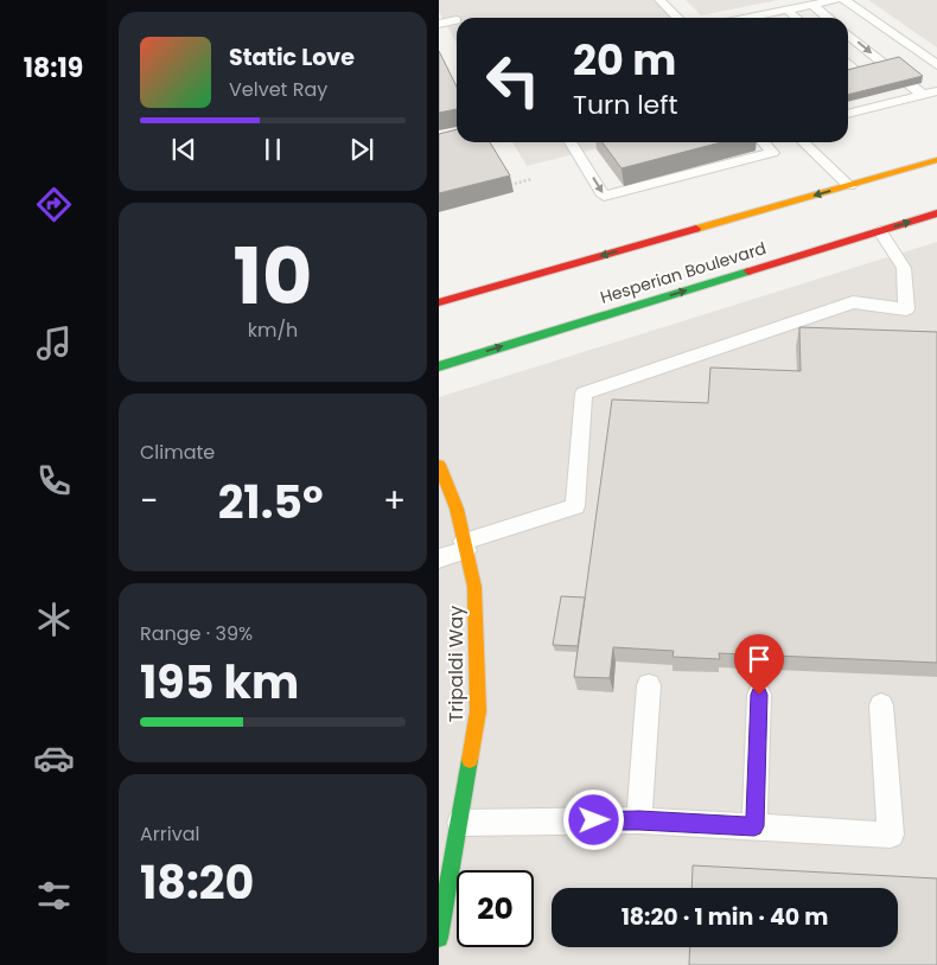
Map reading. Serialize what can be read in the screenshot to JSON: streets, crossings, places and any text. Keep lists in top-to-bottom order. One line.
{"streets":{"main road":["Hesperian Boulevard","Tripaldi Way"]},"page":{"tabs":"18:19","turn":["20 m","Turn left"],"song":["Static Love","Velvet Ray"],"tile":[["10","km/h"],"Climate",["Range · 39%","195 km"],["Arrival","18:20"]],"heat":["−","21.5°","+"],"limit":"20","trip":"18:20 · 1 min · 40 m"}}
